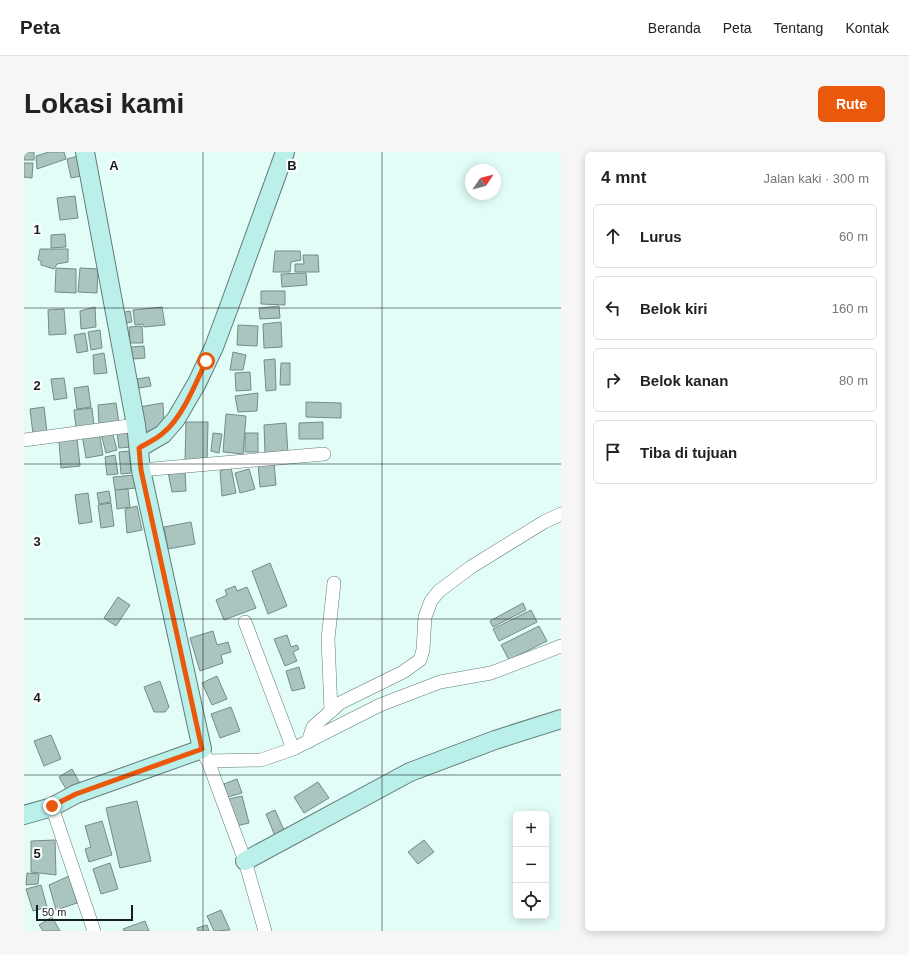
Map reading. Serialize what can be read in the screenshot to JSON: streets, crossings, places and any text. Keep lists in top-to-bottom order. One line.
{"scale_bar":"50 m","north":"top right","page":{"header":"Peta","nav":["Beranda","Peta","Tentang","Kontak"],"buttons":"Rute","title":"Lokasi kami","heading":["4 mnt","Jalan kaki · 300 m"],"list":[["Lurus","60 m"],["Belok kiri","160 m"],["Belok kanan","80 m"],"Tiba di tujuan"],"map_buttons":["+","−"],"scale":"50 m"},"grid":{"columns":["A","B"],"rows":["1","2","3","4","5"]}}
